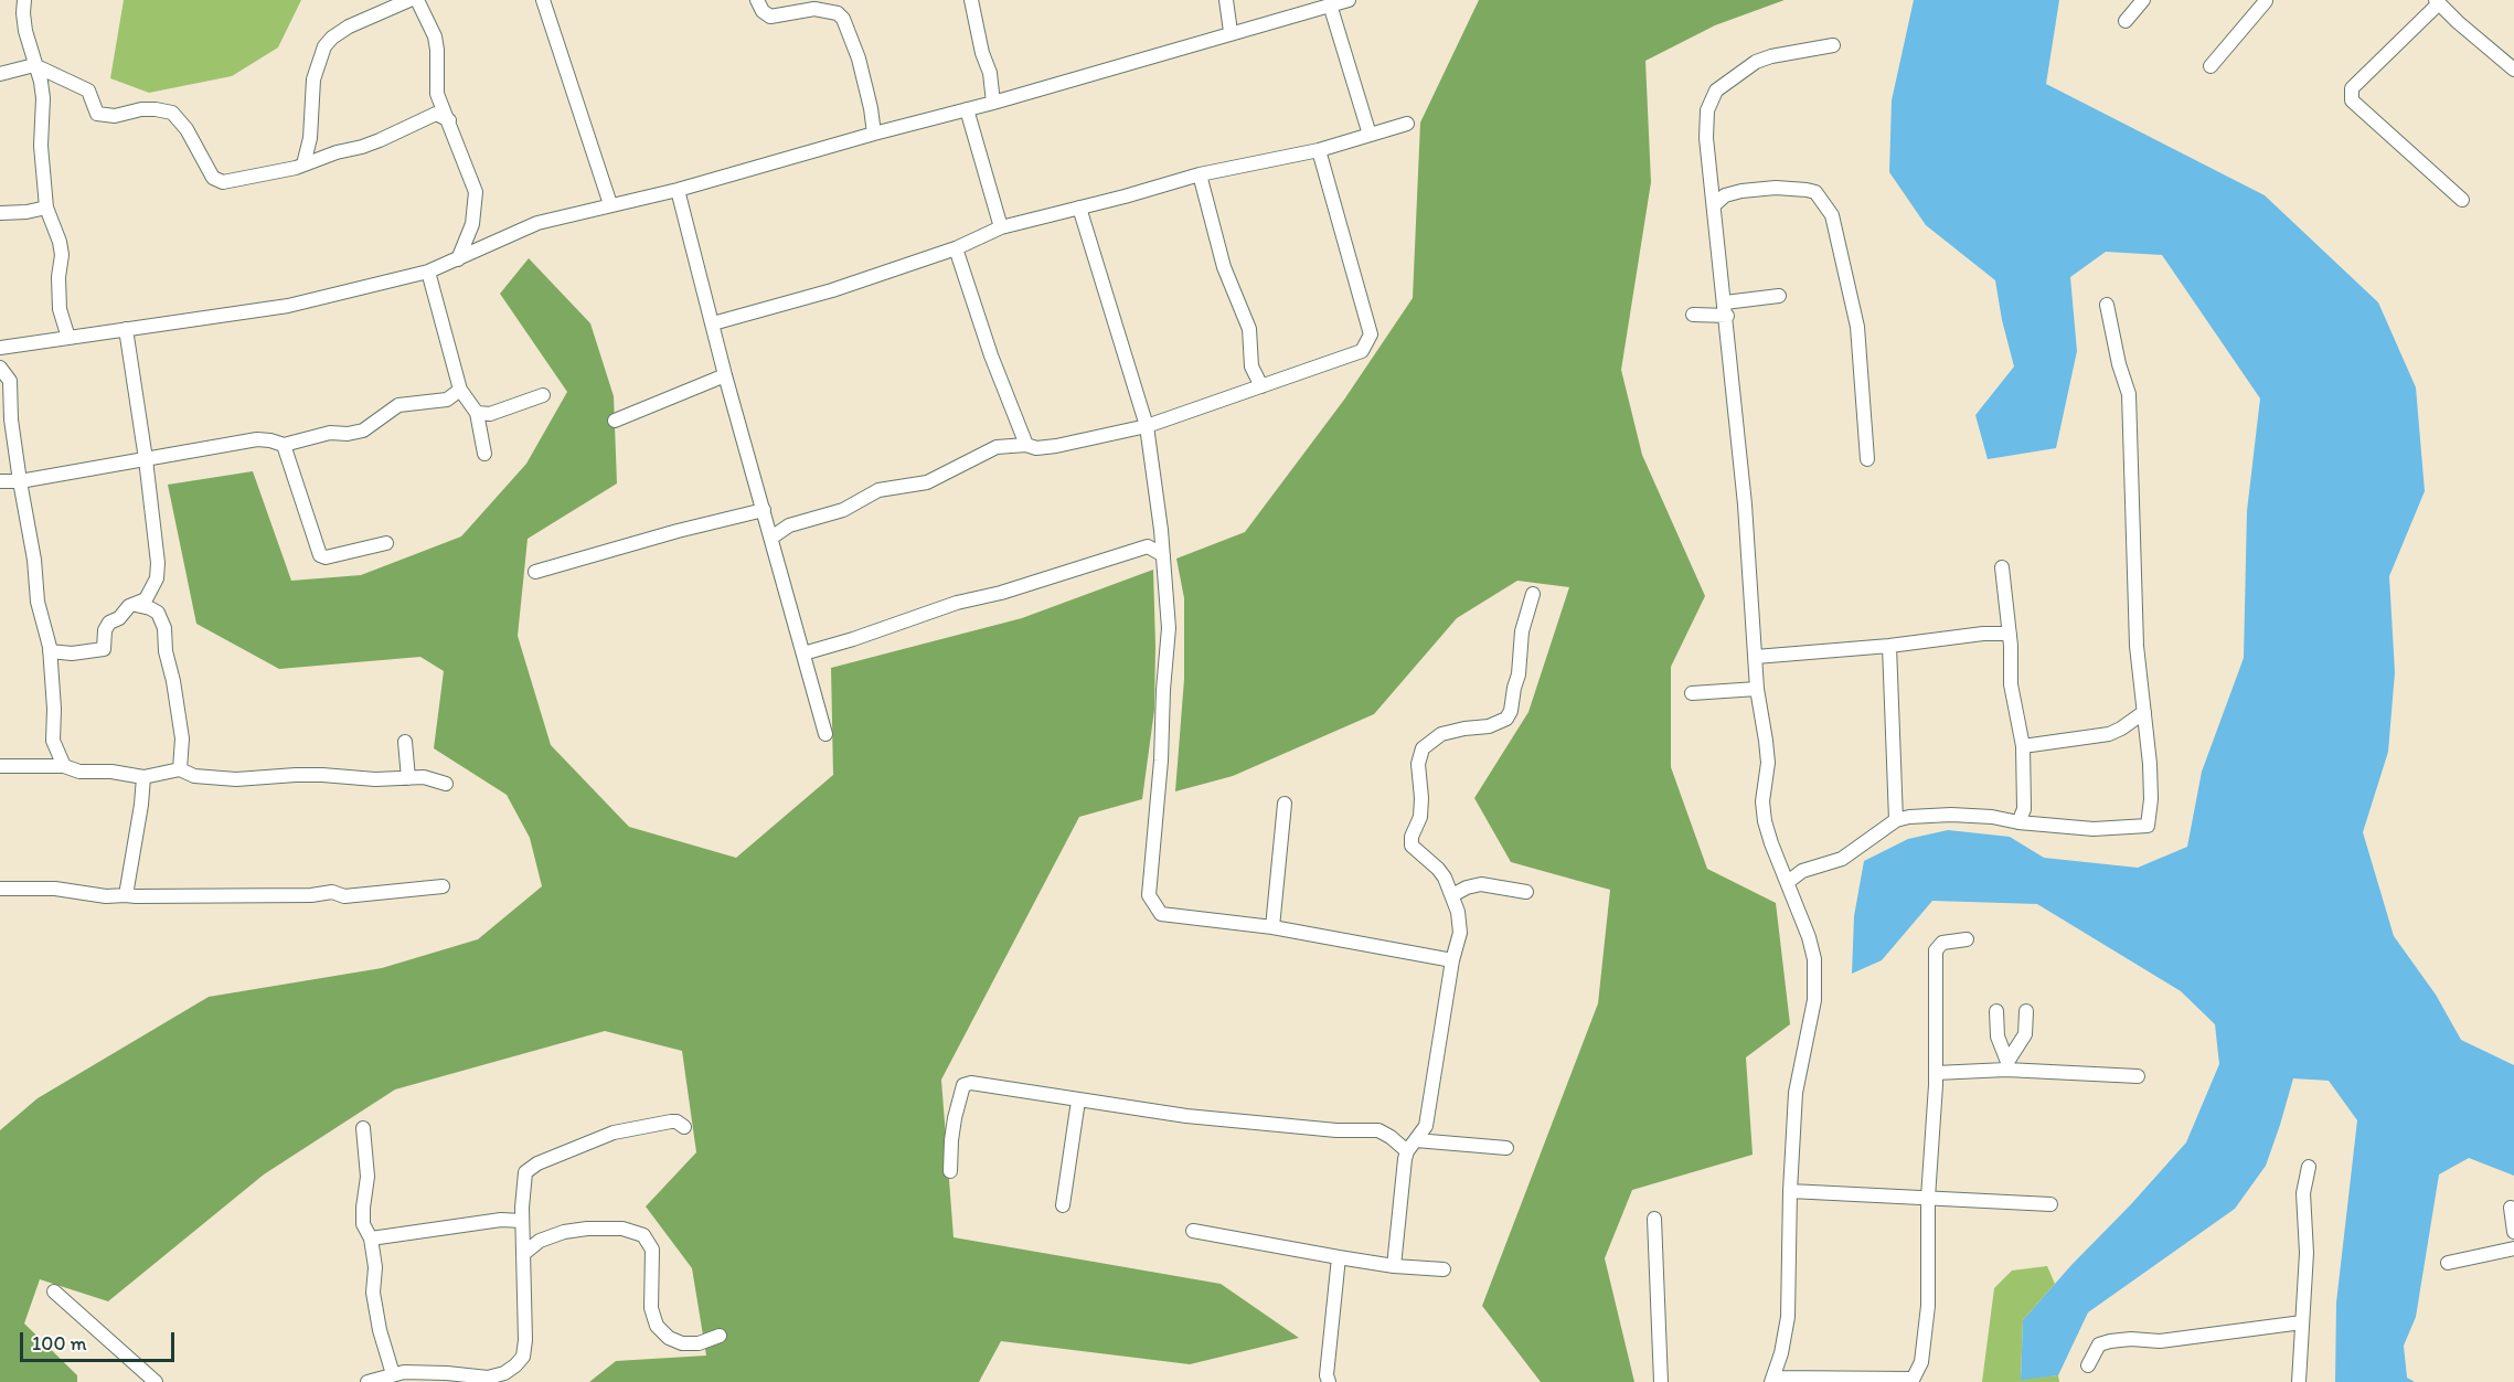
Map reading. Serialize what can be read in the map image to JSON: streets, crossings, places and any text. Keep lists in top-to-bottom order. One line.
{"scale_bar":"100 m"}
